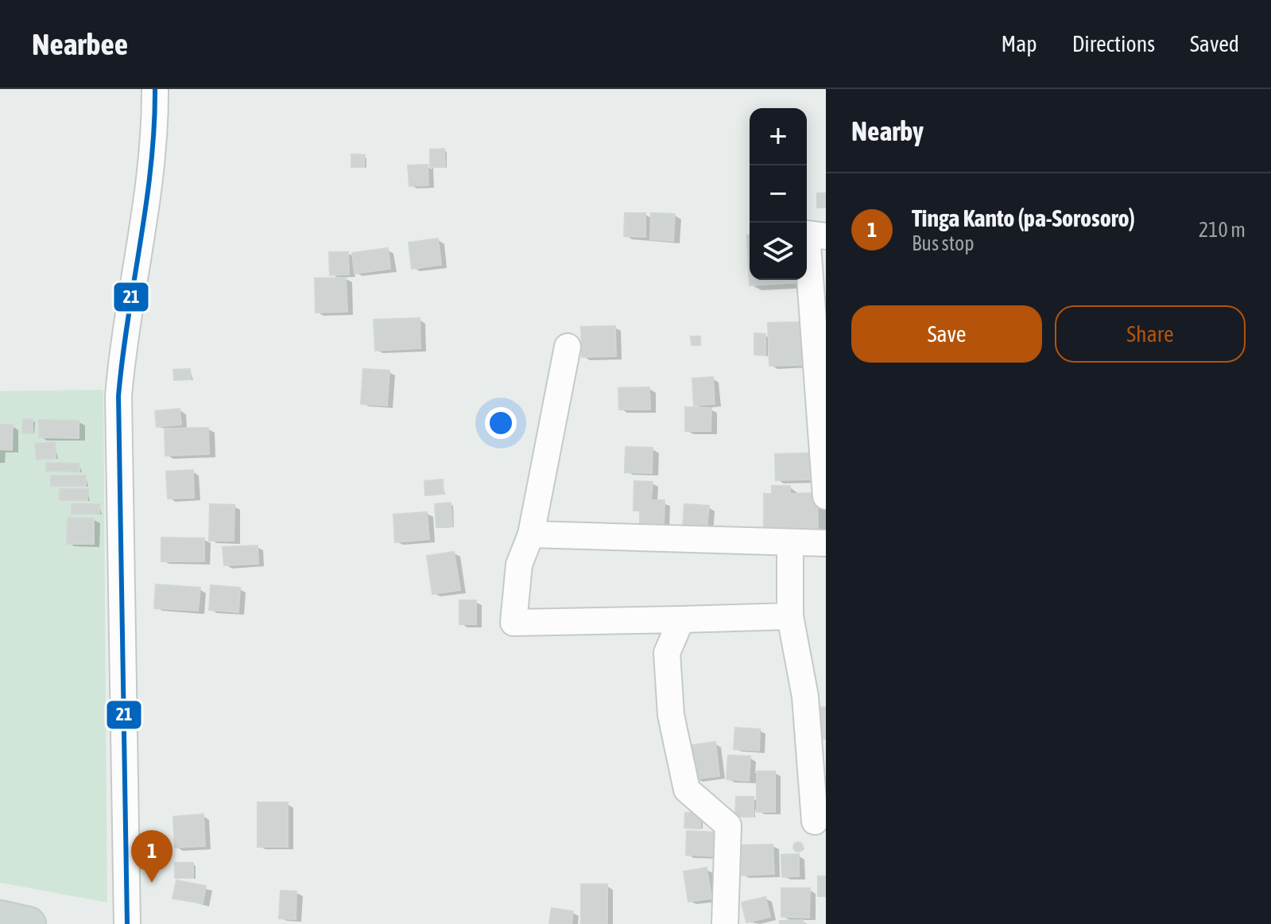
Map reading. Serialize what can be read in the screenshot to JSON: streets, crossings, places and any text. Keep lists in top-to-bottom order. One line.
{"lines":["transit line 21"],"page":{"header":"Nearbee","nav":["Map","Directions","Saved"],"heading":"Nearby","map_buttons":["+","−"],"list":[{"mark":"1","name":"Tinga Kanto (pa-Sorosoro)","note":"Bus stop","value":"210 m"}],"buttons":["Save","Share"],"pins":"1"}}
